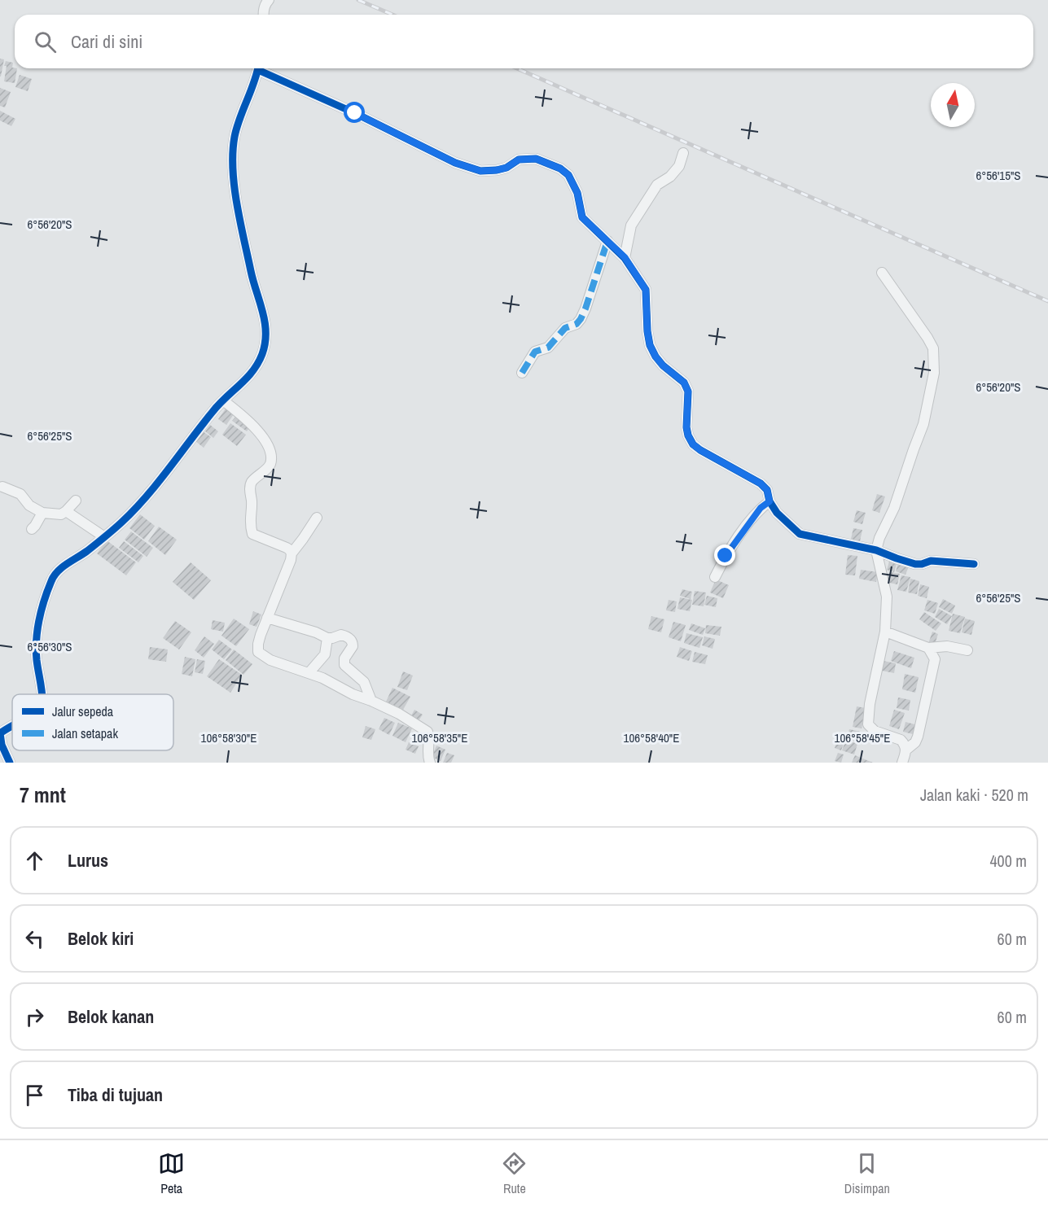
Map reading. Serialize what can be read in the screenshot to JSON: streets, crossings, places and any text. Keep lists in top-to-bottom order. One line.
{"legend":["Jalur sepeda","Jalan setapak"],"north":"top","page":{"search":"Cari di sini","heading":["7 mnt","Jalan kaki · 520 m"],"list":[["Lurus","400 m"],["Belok kiri","60 m"],["Belok kanan","60 m"],"Tiba di tujuan"],"nav":["Peta","Rute","Disimpan"]},"coordinates":["6°56'15\"S","6°56'20\"S","6°56'25\"S","6°56'30\"S","106°58'30\"E","106°58'35\"E","106°58'40\"E","106°58'45\"E"]}
